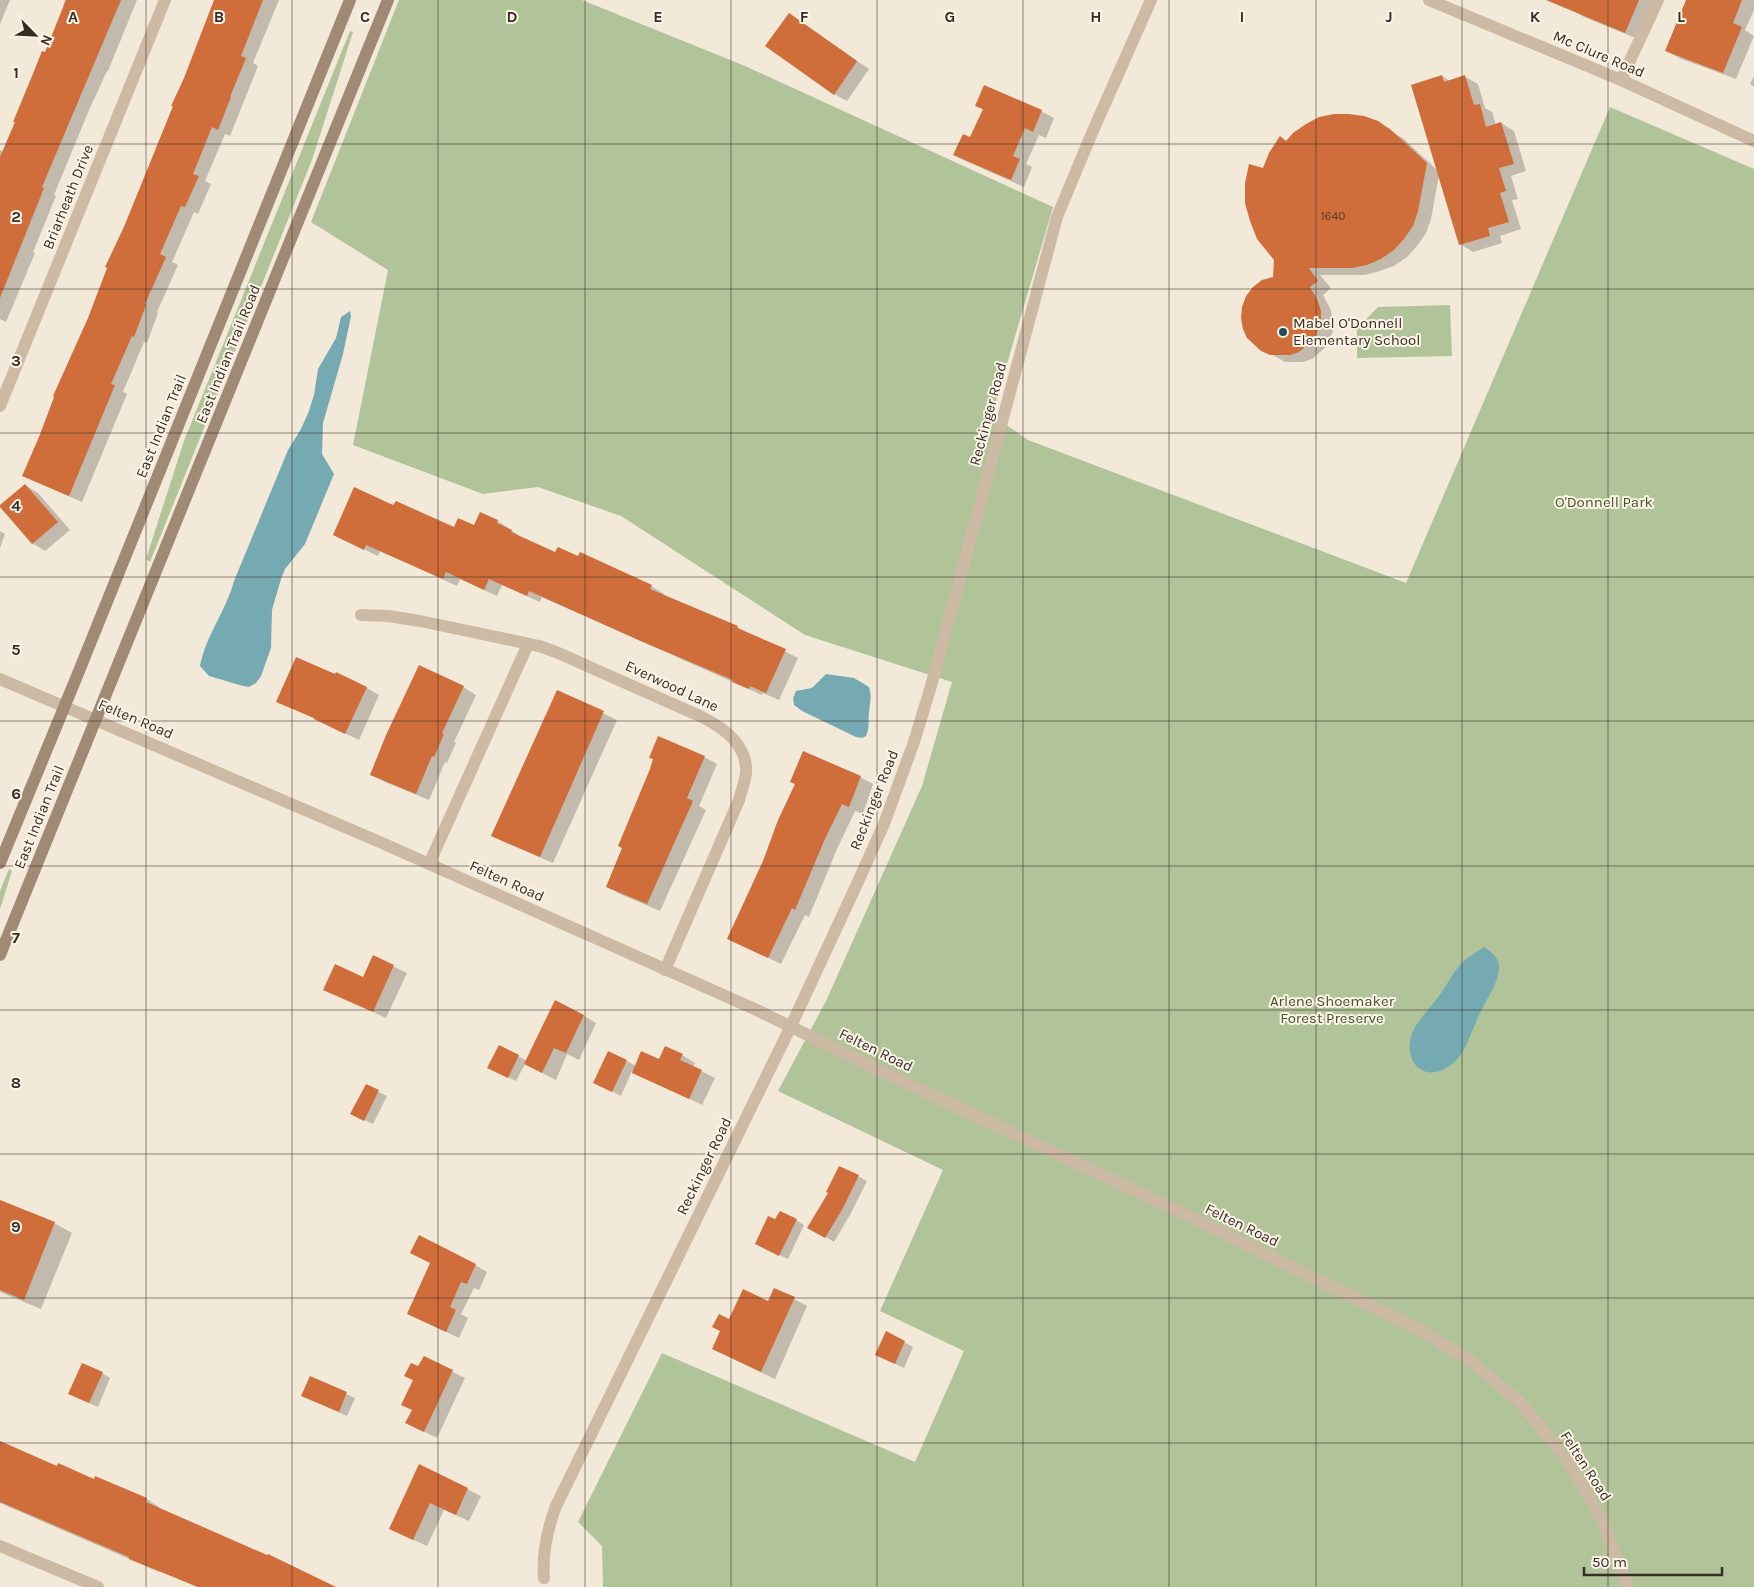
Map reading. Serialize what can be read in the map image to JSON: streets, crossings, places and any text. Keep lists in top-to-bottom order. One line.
{"streets":{"main road":["East Indian Trail Road","East Indian Trail"],"street":["Mc Clure Road","Briarheath Drive","Reckinger Road","Everwood Lane","Felten Road"]},"crossings":[["East Indian Trail Road","East Indian Trail"],["East Indian Trail Road","Felten Road"],["Reckinger Road","Felten Road"],["East Indian Trail","Felten Road"],["Everwood Lane","Felten Road"]],"parks":["O'Donnell Park","Arlene Shoemaker Forest Preserve"],"places":["Mabel O'Donnell Elementary School"],"house_numbers":["1640"],"scale_bar":"50 m","north":"bottom right","grid":{"columns":["A","B","C","D","E","F","G","H","I","J","K","L"],"rows":["1","2","3","4","5","6","7","8","9"]}}
